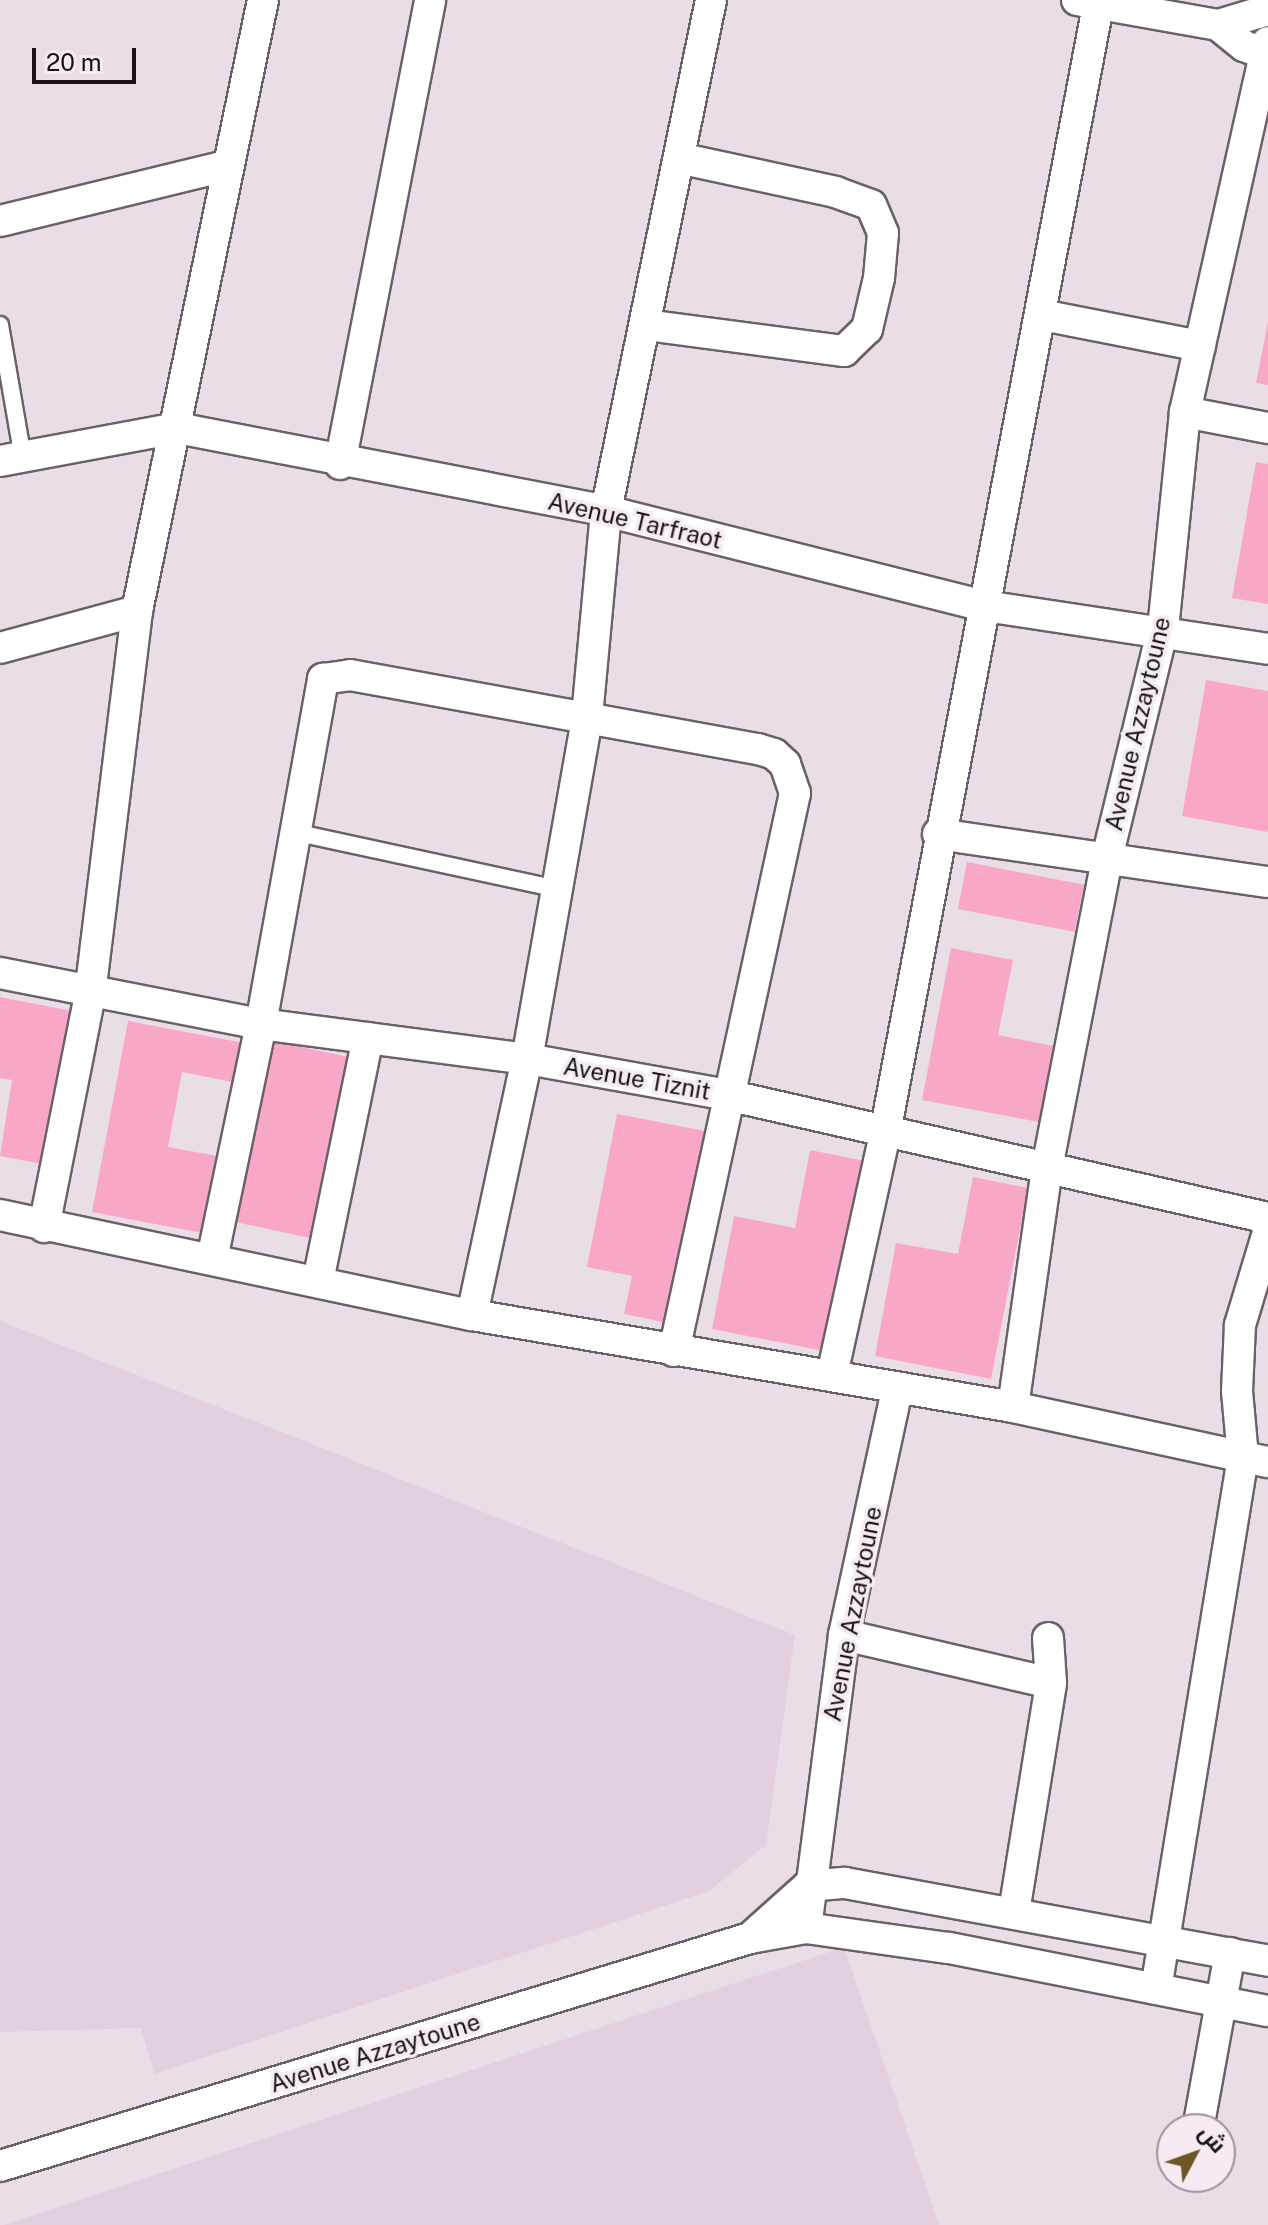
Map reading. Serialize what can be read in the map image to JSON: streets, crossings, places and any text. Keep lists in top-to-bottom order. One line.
{"streets":{"street":["Avenue Tarfraot","Avenue Azzaytoune","Avenue Tiznit"]},"crossings":[["Avenue Tarfraot","Avenue Azzaytoune"],["Avenue Azzaytoune","Avenue Tiznit"]],"scale_bar":"20 m","north":"top right"}
